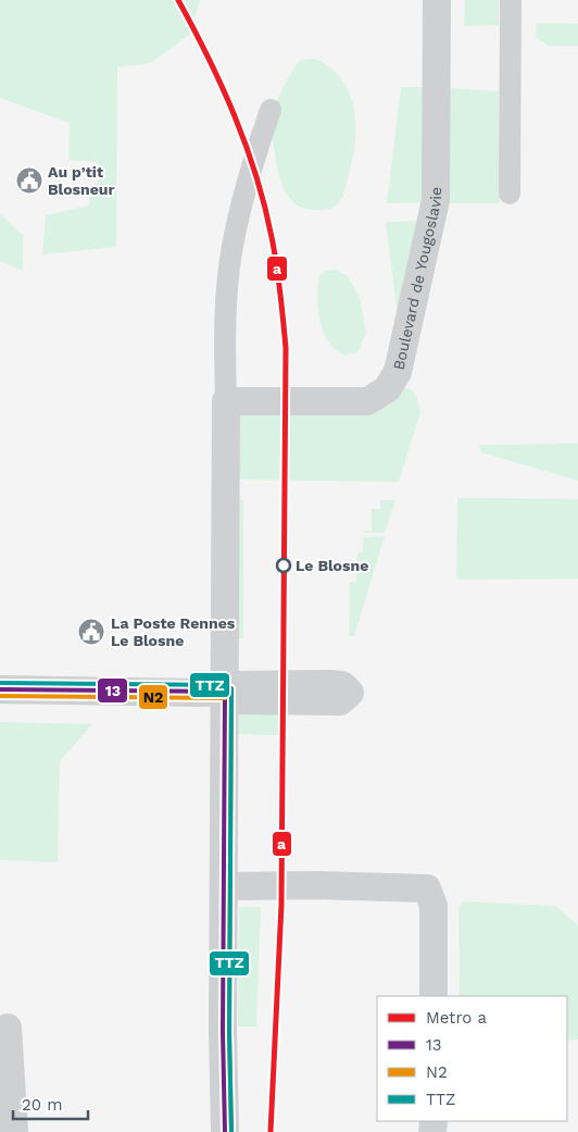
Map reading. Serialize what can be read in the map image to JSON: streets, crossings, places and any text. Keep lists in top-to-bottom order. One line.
{"streets":{"street":["Boulevard de Yougoslavie"]},"places":{"public building":["Au p’tit Blosneur","La Poste Rennes Le Blosne"],"other":["Le Blosne"]},"lines":["metro line a","transit line TTZ","transit line 13","transit line N2"],"legend":["Metro a","13","N2","TTZ"],"scale_bar":"20 m"}
